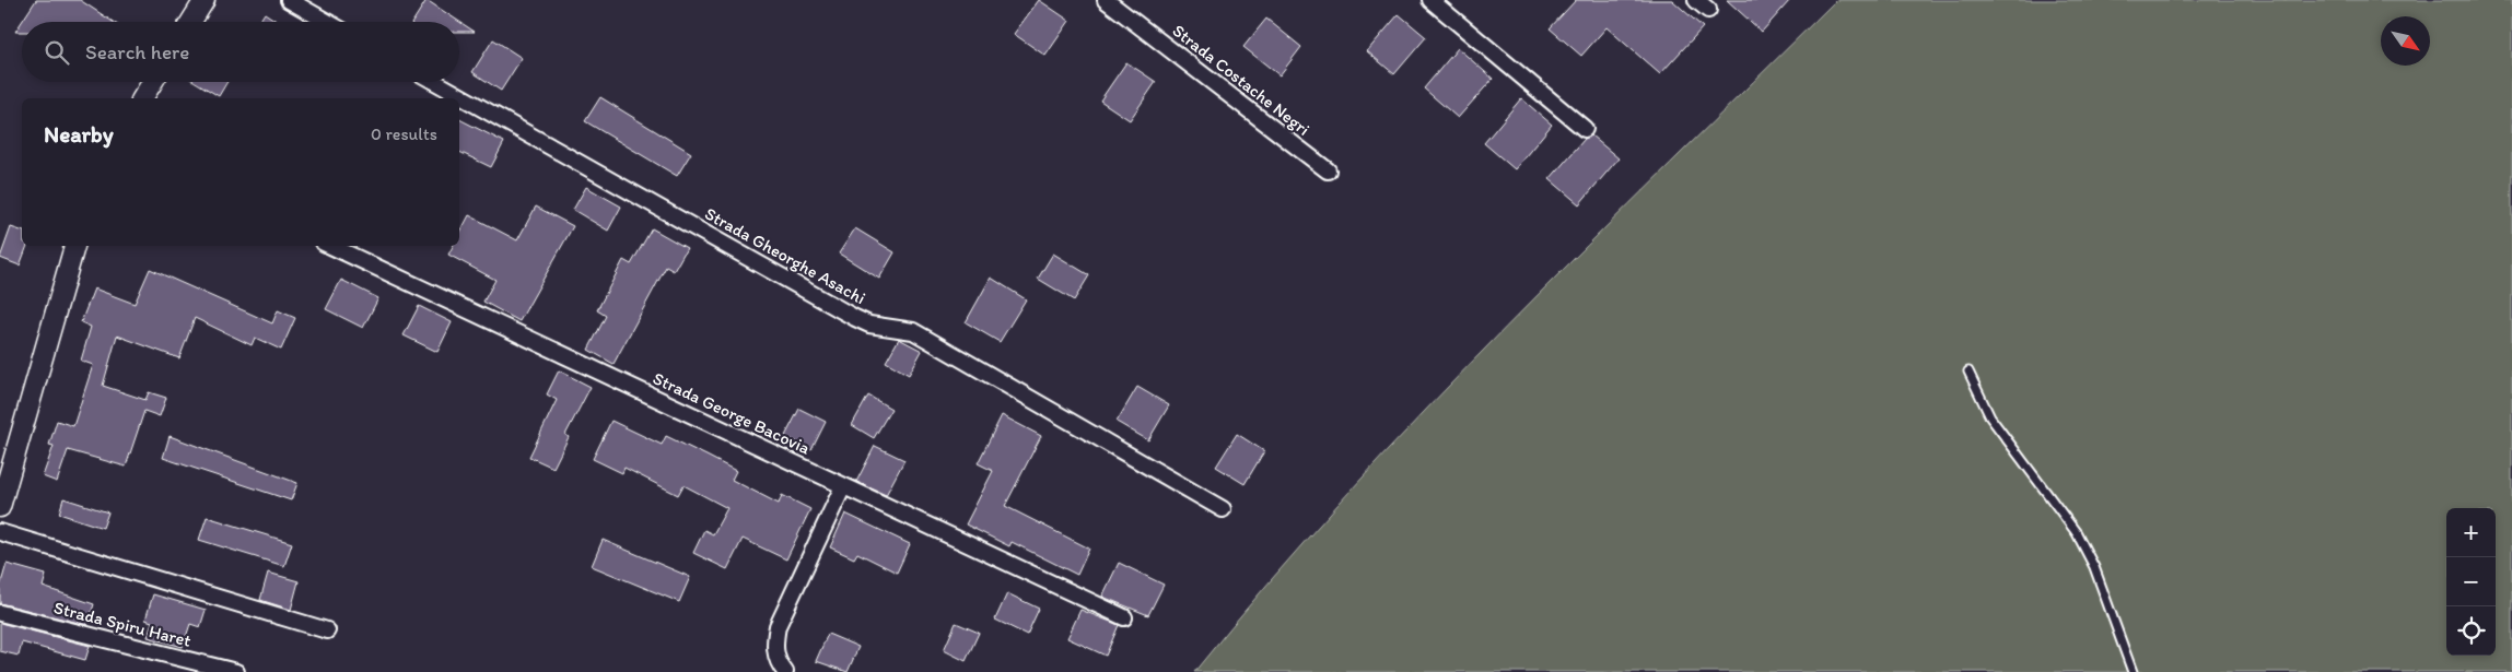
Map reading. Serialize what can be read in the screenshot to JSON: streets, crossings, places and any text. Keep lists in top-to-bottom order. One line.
{"streets":{"street":["Strada Costache Negri","Strada Gheorghe Asachi","Strada George Bacovia","Strada Spiru Haret"]},"north":"bottom right","page":{"search":"Search here","heading":["Nearby","0 results"],"map_buttons":["+","−"]}}
